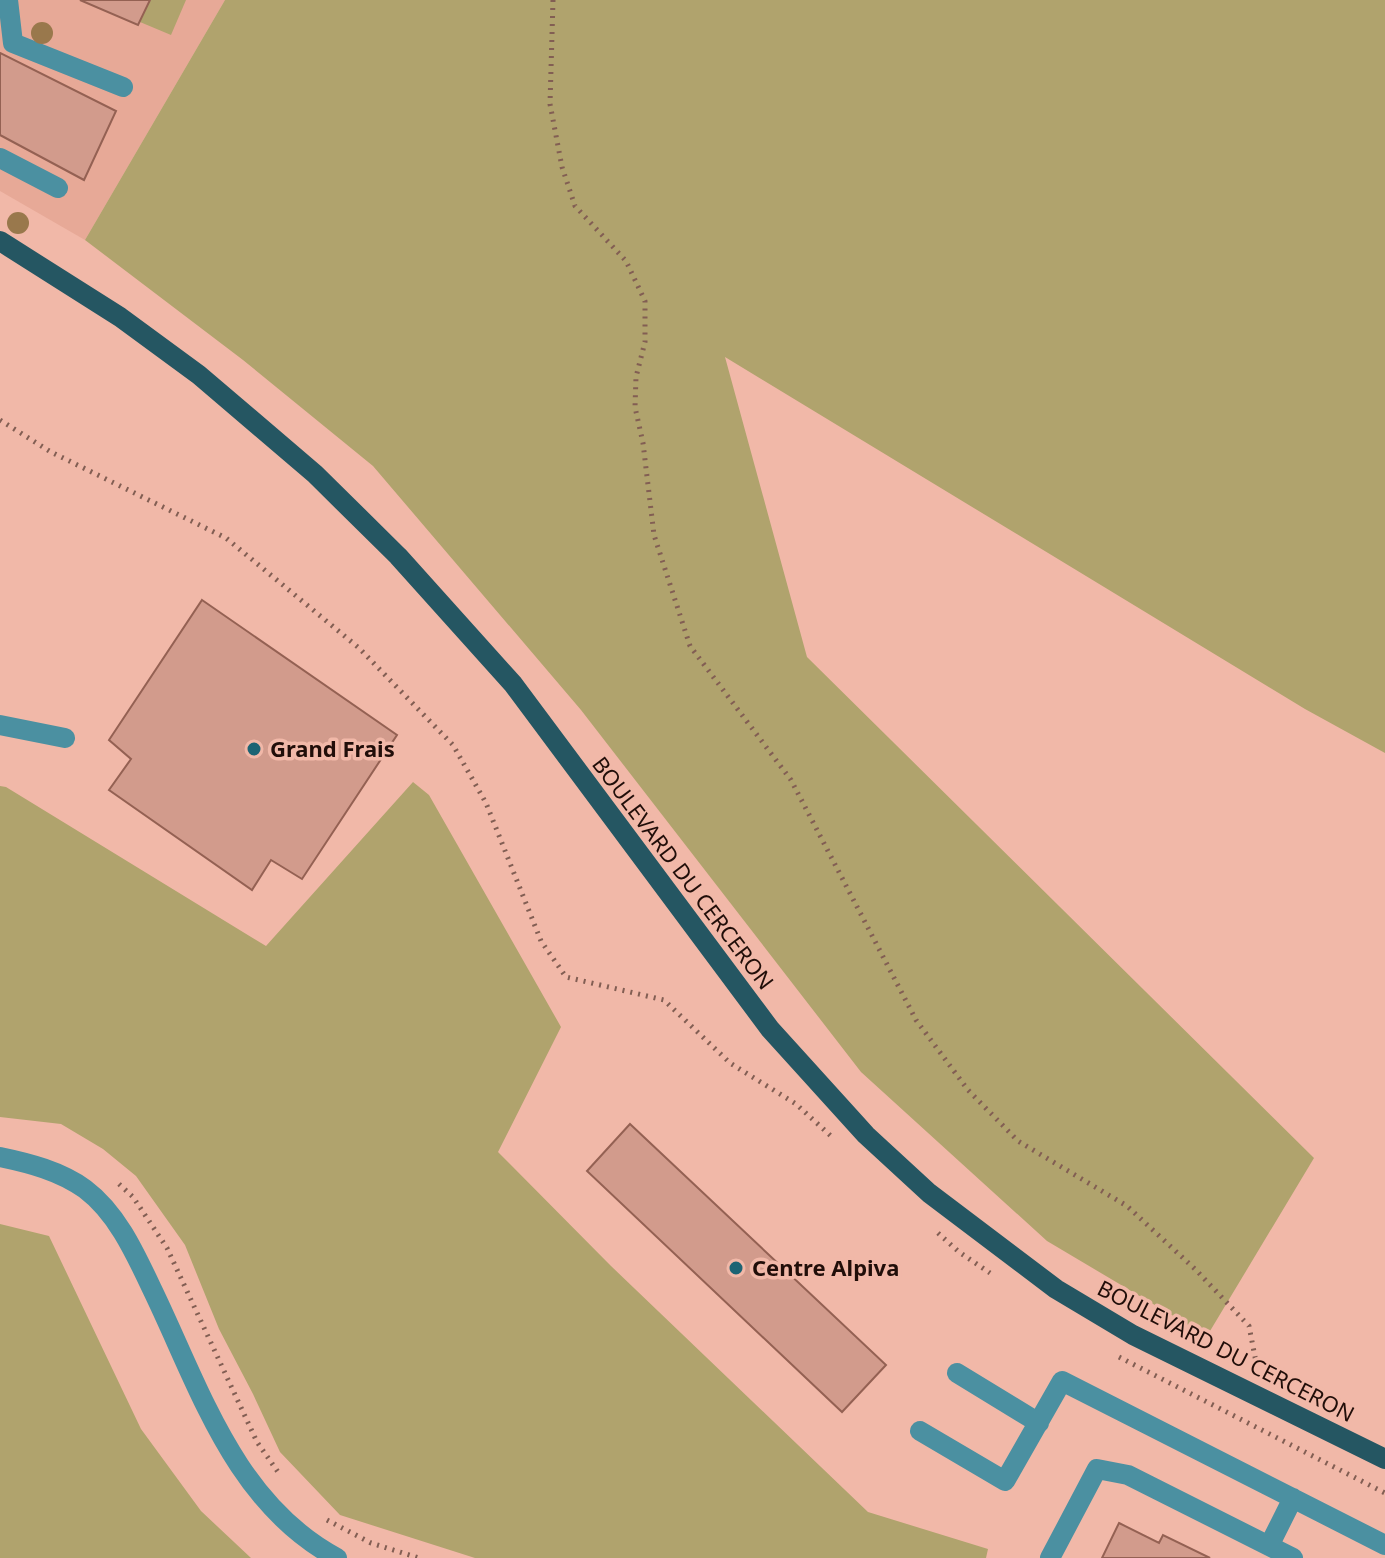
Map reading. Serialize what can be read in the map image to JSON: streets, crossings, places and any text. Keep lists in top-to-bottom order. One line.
{"streets":{"main road":["BOULEVARD DU CERCERON"]},"places":["Grand Frais","Centre Alpiva"]}
